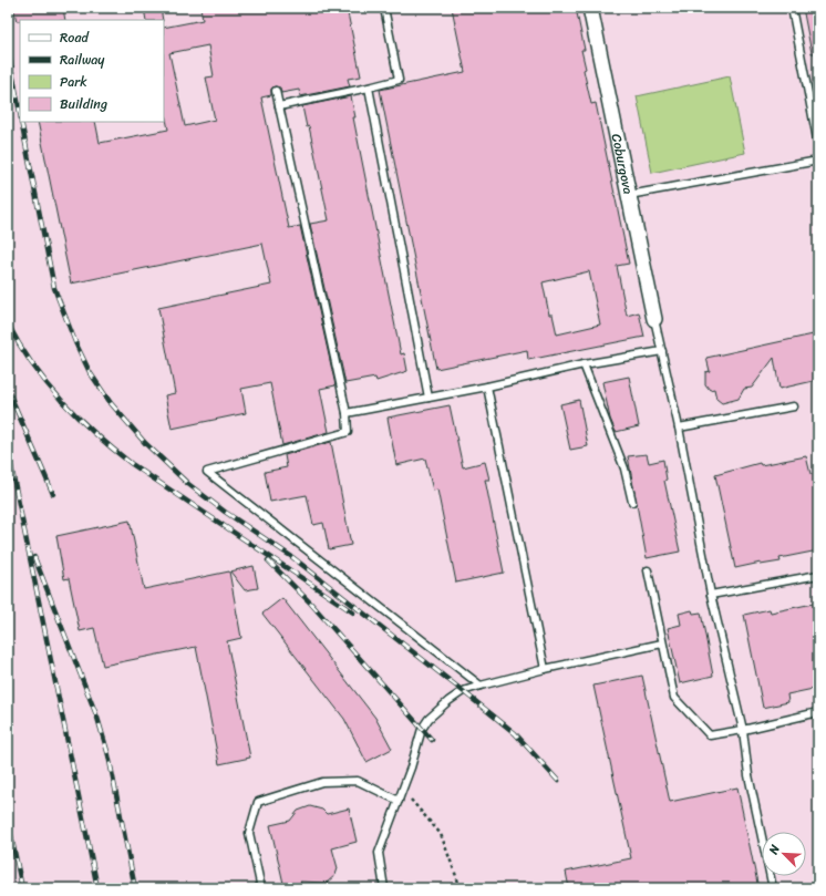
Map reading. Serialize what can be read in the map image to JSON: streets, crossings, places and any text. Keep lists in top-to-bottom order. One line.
{"streets":{"street":["Coburgova"]},"legend":["Road","Railway","Park","Building"],"north":"top left"}
